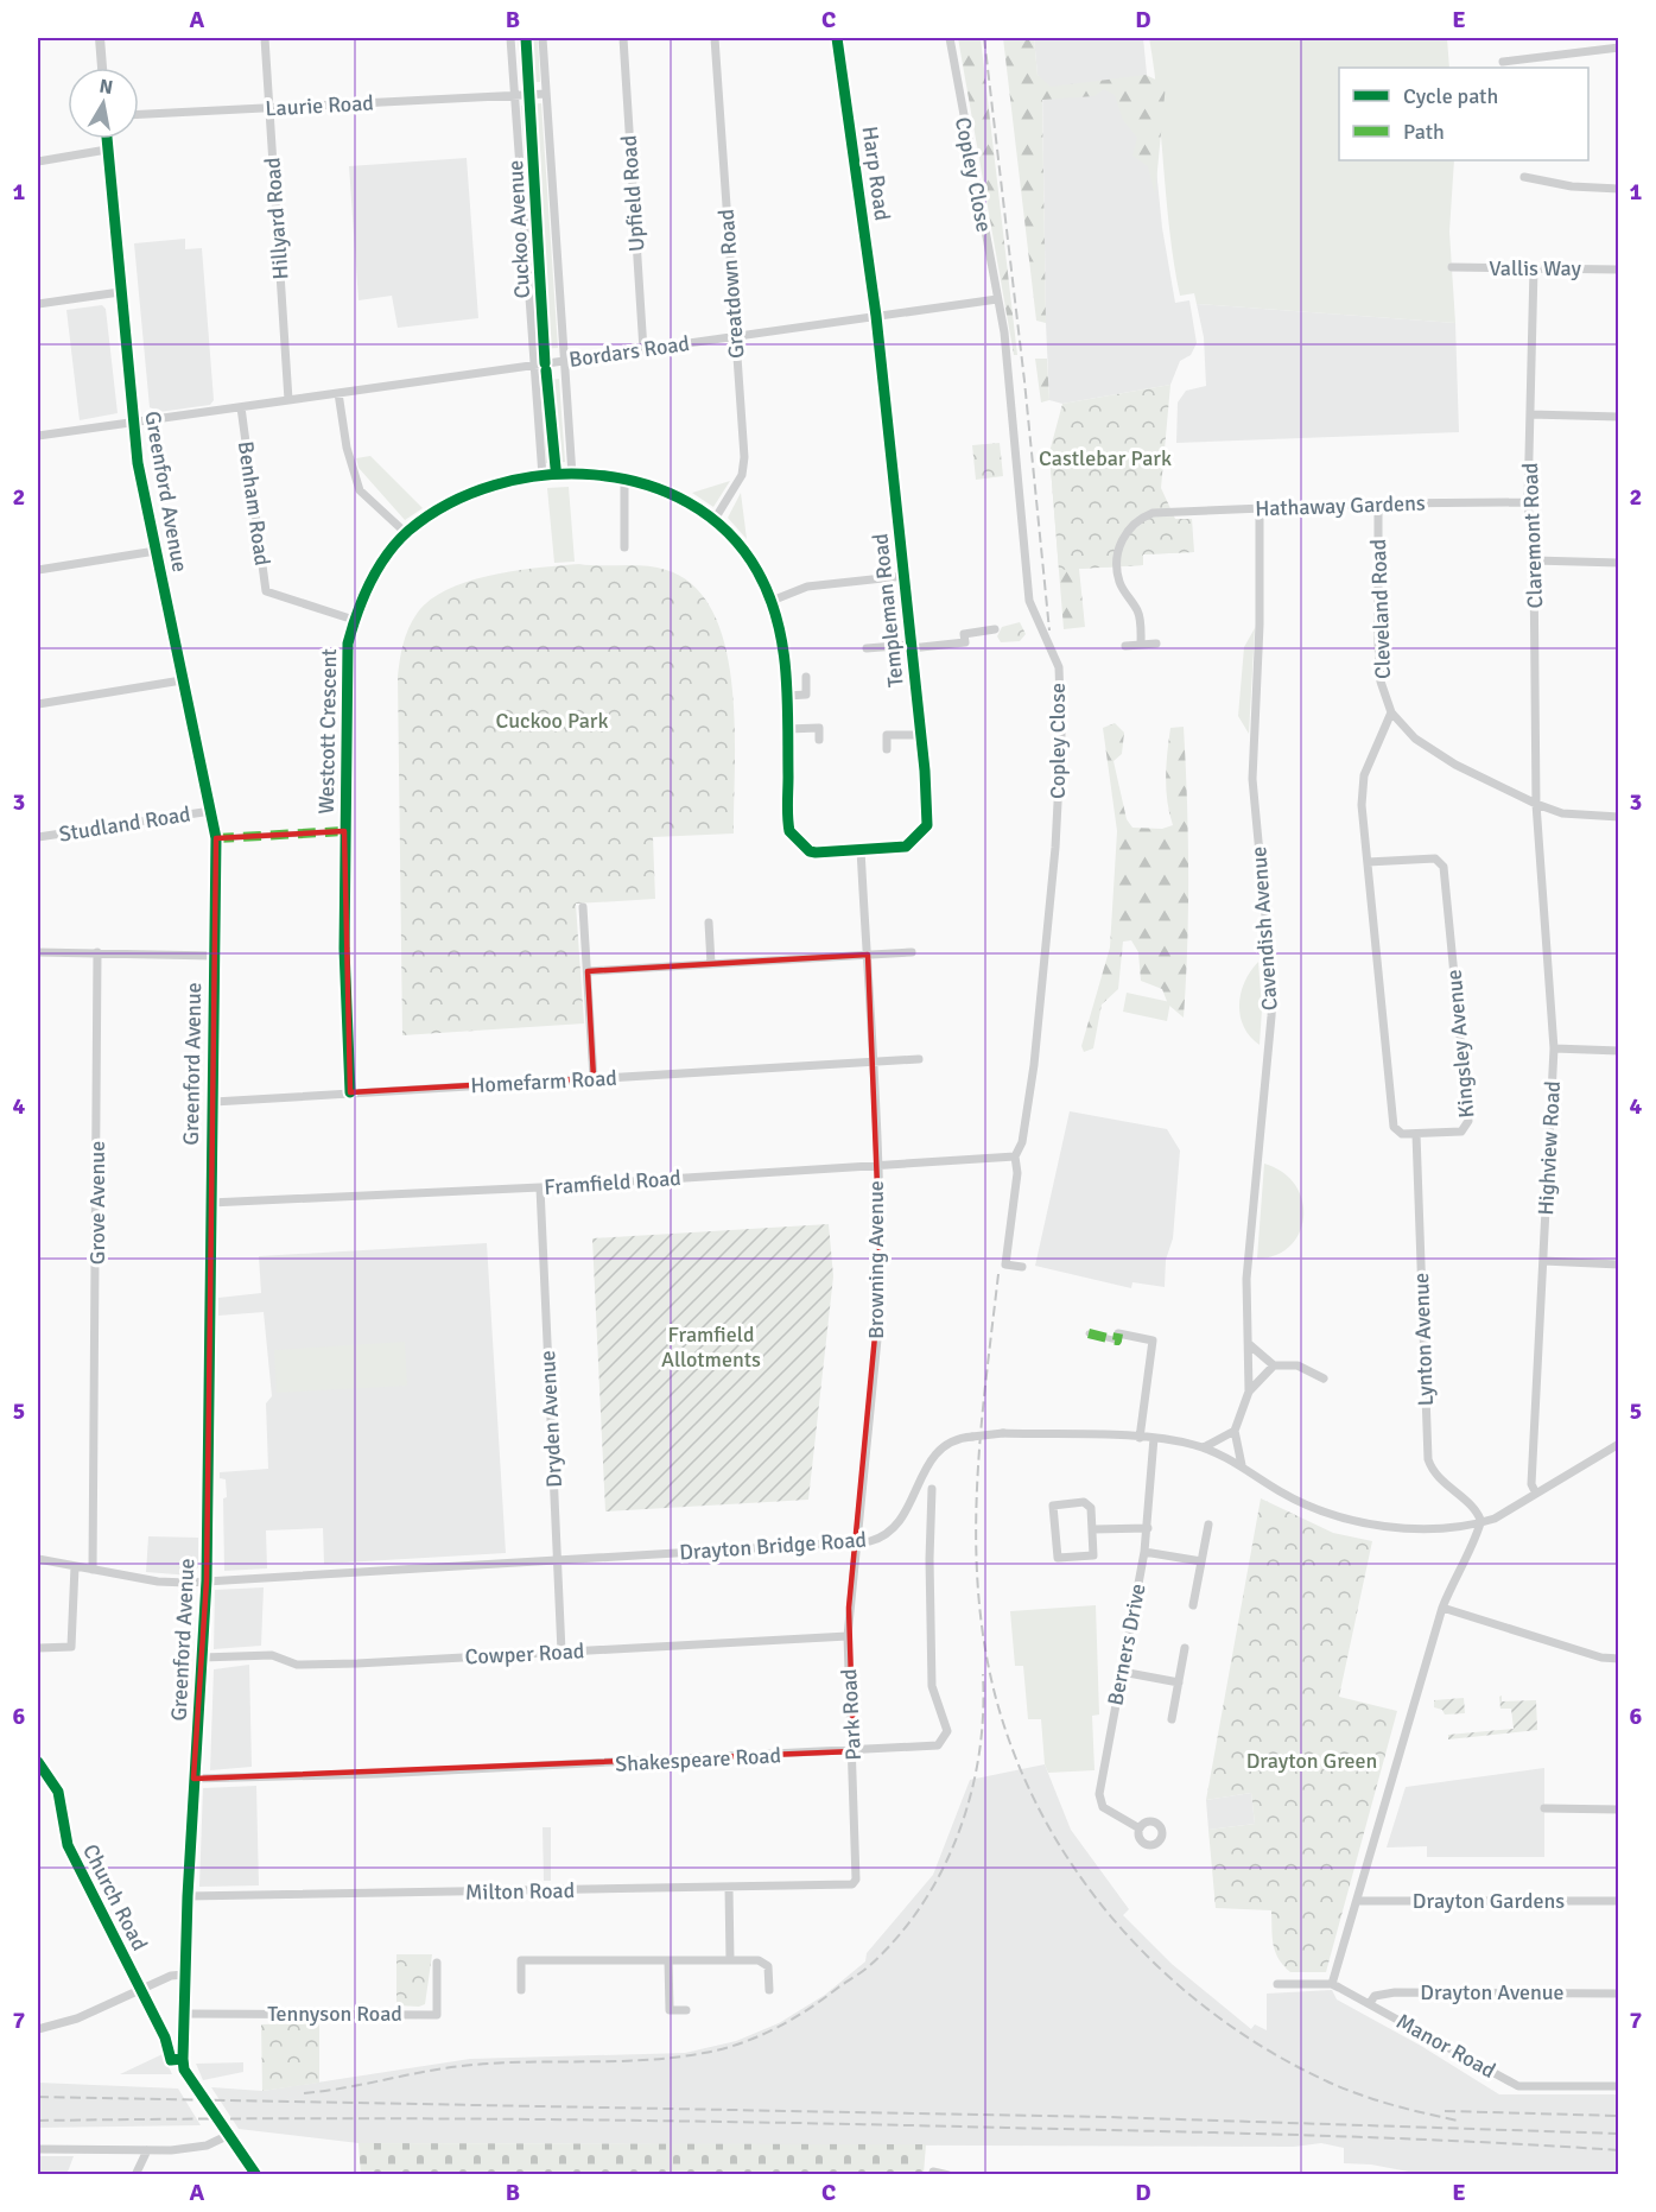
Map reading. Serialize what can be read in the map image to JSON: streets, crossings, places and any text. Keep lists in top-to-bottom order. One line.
{"streets":{"street":["Laurie Road","Harp Road","Copley Close","Upfield Road","Hillyard Road","Cuckoo Avenue","Vallis Way","Greatdown Road","Bordars Road","Greenford Avenue","Benham Road","Hathaway Gardens","Claremont Road","Cleveland Road","Templeman Road","Westcott Crescent","Studland Road","Cavendish Avenue","Kingsley Avenue","Homefarm Road","Highview Road","Framfield Road","Grove Avenue","Browning Avenue","Lynton Avenue","Dryden Avenue","Drayton Bridge Road","Berners Drive","Cowper Road","Park Road","Shakespeare Road","Milton Road","Church Road","Drayton Gardens","Drayton Avenue","Tennyson Road","Manor Road"]},"crossings":[["Laurie Road","Hillyard Road"],["Laurie Road","Cuckoo Avenue"],["Harp Road","Bordars Road"],["Harp Road","Templeman Road"],["Copley Close","Bordars Road"],["Copley Close","Framfield Road"],["Upfield Road","Bordars Road"],["Hillyard Road","Bordars Road"],["Cuckoo Avenue","Bordars Road"],["Cuckoo Avenue","Westcott Crescent"],["Vallis Way","Claremont Road"],["Greatdown Road","Bordars Road"],["Greatdown Road","Westcott Crescent"],["Bordars Road","Greenford Avenue"],["Bordars Road","Benham Road"],["Bordars Road","Templeman Road"],["Greenford Avenue","Studland Road"],["Greenford Avenue","Homefarm Road"],["Greenford Avenue","Framfield Road"],["Greenford Avenue","Drayton Bridge Road"],["Greenford Avenue","Cowper Road"],["Greenford Avenue","Shakespeare Road"],["Greenford Avenue","Milton Road"],["Greenford Avenue","Tennyson Road"],["Benham Road","Westcott Crescent"],["Hathaway Gardens","Claremont Road"],["Hathaway Gardens","Cleveland Road"],["Hathaway Gardens","Cavendish Avenue"],["Claremont Road","Cleveland Road"],["Claremont Road","Highview Road"],["Cleveland Road","Highview Road"],["Templeman Road","Westcott Crescent"],["Templeman Road","Browning Avenue"],["Westcott Crescent","Homefarm Road"],["Westcott Crescent","Browning Avenue"],["Kingsley Avenue","Lynton Avenue"],["Homefarm Road","Browning Avenue"],["Framfield Road","Browning Avenue"],["Framfield Road","Dryden Avenue"],["Grove Avenue","Drayton Bridge Road"],["Browning Avenue","Drayton Bridge Road"],["Browning Avenue","Park Road"],["Lynton Avenue","Drayton Bridge Road"],["Dryden Avenue","Drayton Bridge Road"],["Dryden Avenue","Cowper Road"],["Drayton Bridge Road","Berners Drive"],["Drayton Bridge Road","Park Road"],["Cowper Road","Park Road"],["Park Road","Shakespeare Road"],["Park Road","Milton Road"],["Drayton Avenue","Manor Road"]],"parks":["Castlebar Park","Cuckoo Park","Framfield Allotments","Drayton Green"],"legend":["Cycle path","Path"],"north":"top","grid":{"columns":["A","B","C","D","E"],"rows":["1","2","3","4","5","6","7"]}}
